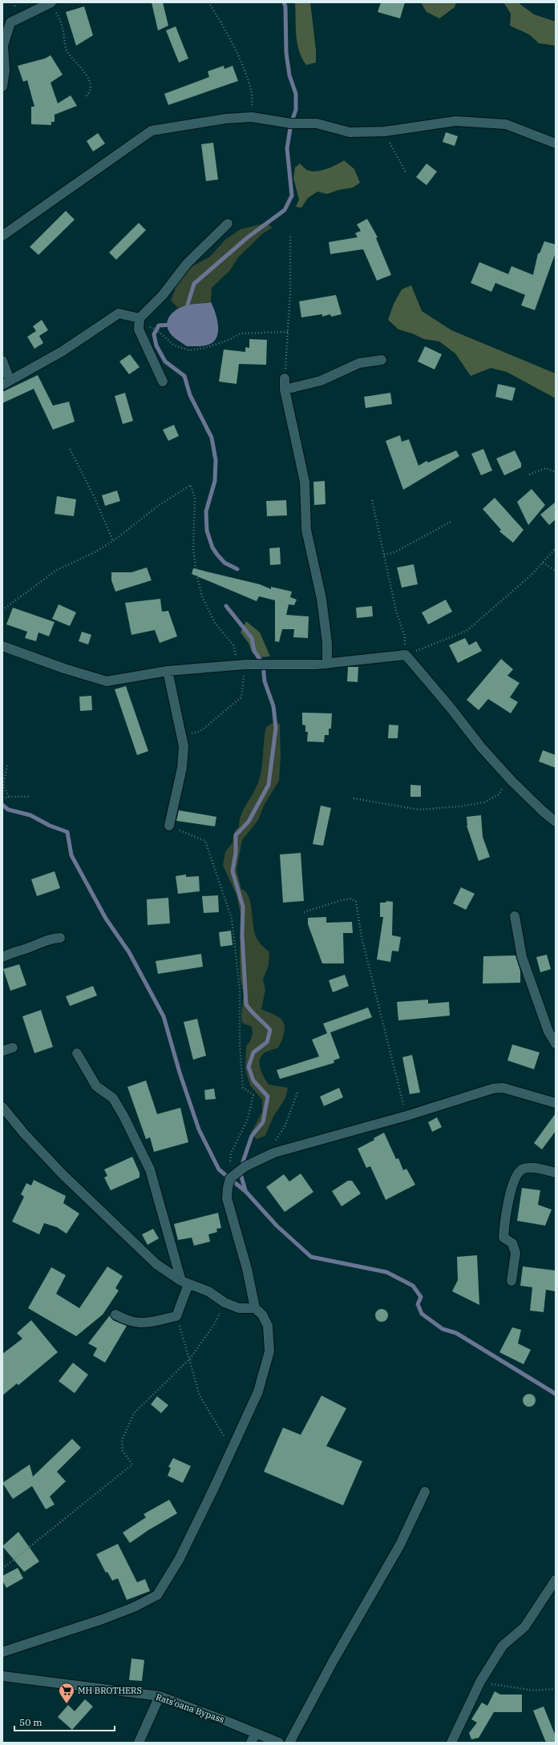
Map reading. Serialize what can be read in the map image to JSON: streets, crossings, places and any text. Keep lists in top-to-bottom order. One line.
{"streets":{"street":["Rats'oana Bypass"]},"places":{"supermarket":["MH BROTHERS"]},"scale_bar":"50 m"}
